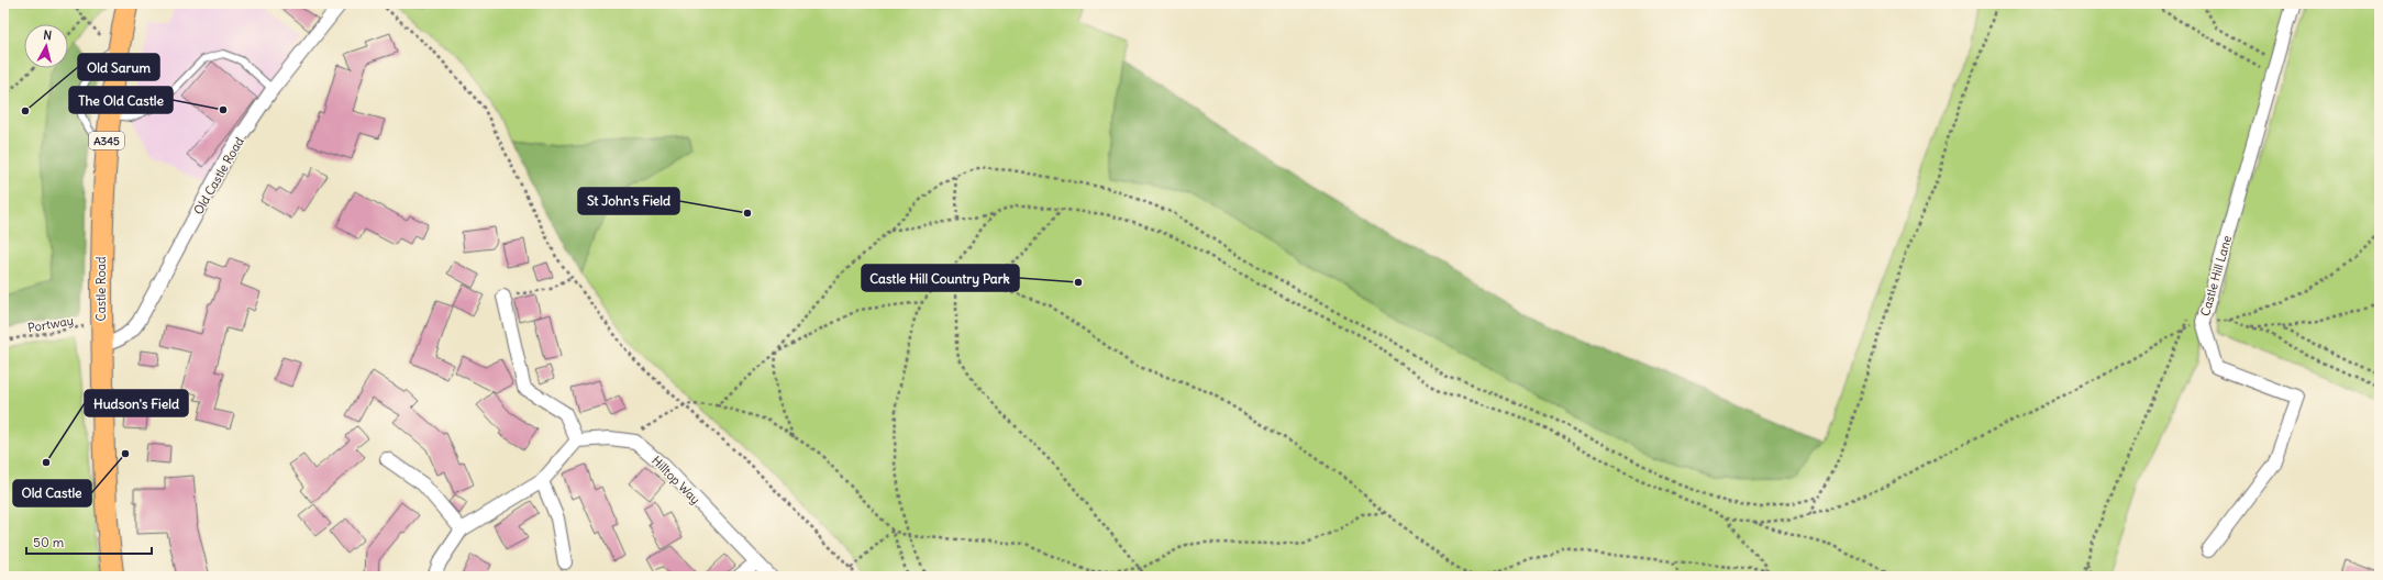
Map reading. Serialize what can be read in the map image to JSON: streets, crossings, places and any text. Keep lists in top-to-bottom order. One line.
{"streets":{"main road":["A345","Castle Road"],"street":["Old Castle Road","Castle Hill Lane","Hilltop Way"],"path":["Portway"]},"crossings":[["Old Castle Road","Castle Road"],["Castle Road","Portway"]],"places":["The Old Castle","Old Sarum","St John's Field","Castle Hill Country Park","Old Castle","Hudson's Field"],"scale_bar":"50 m","north":"top"}
